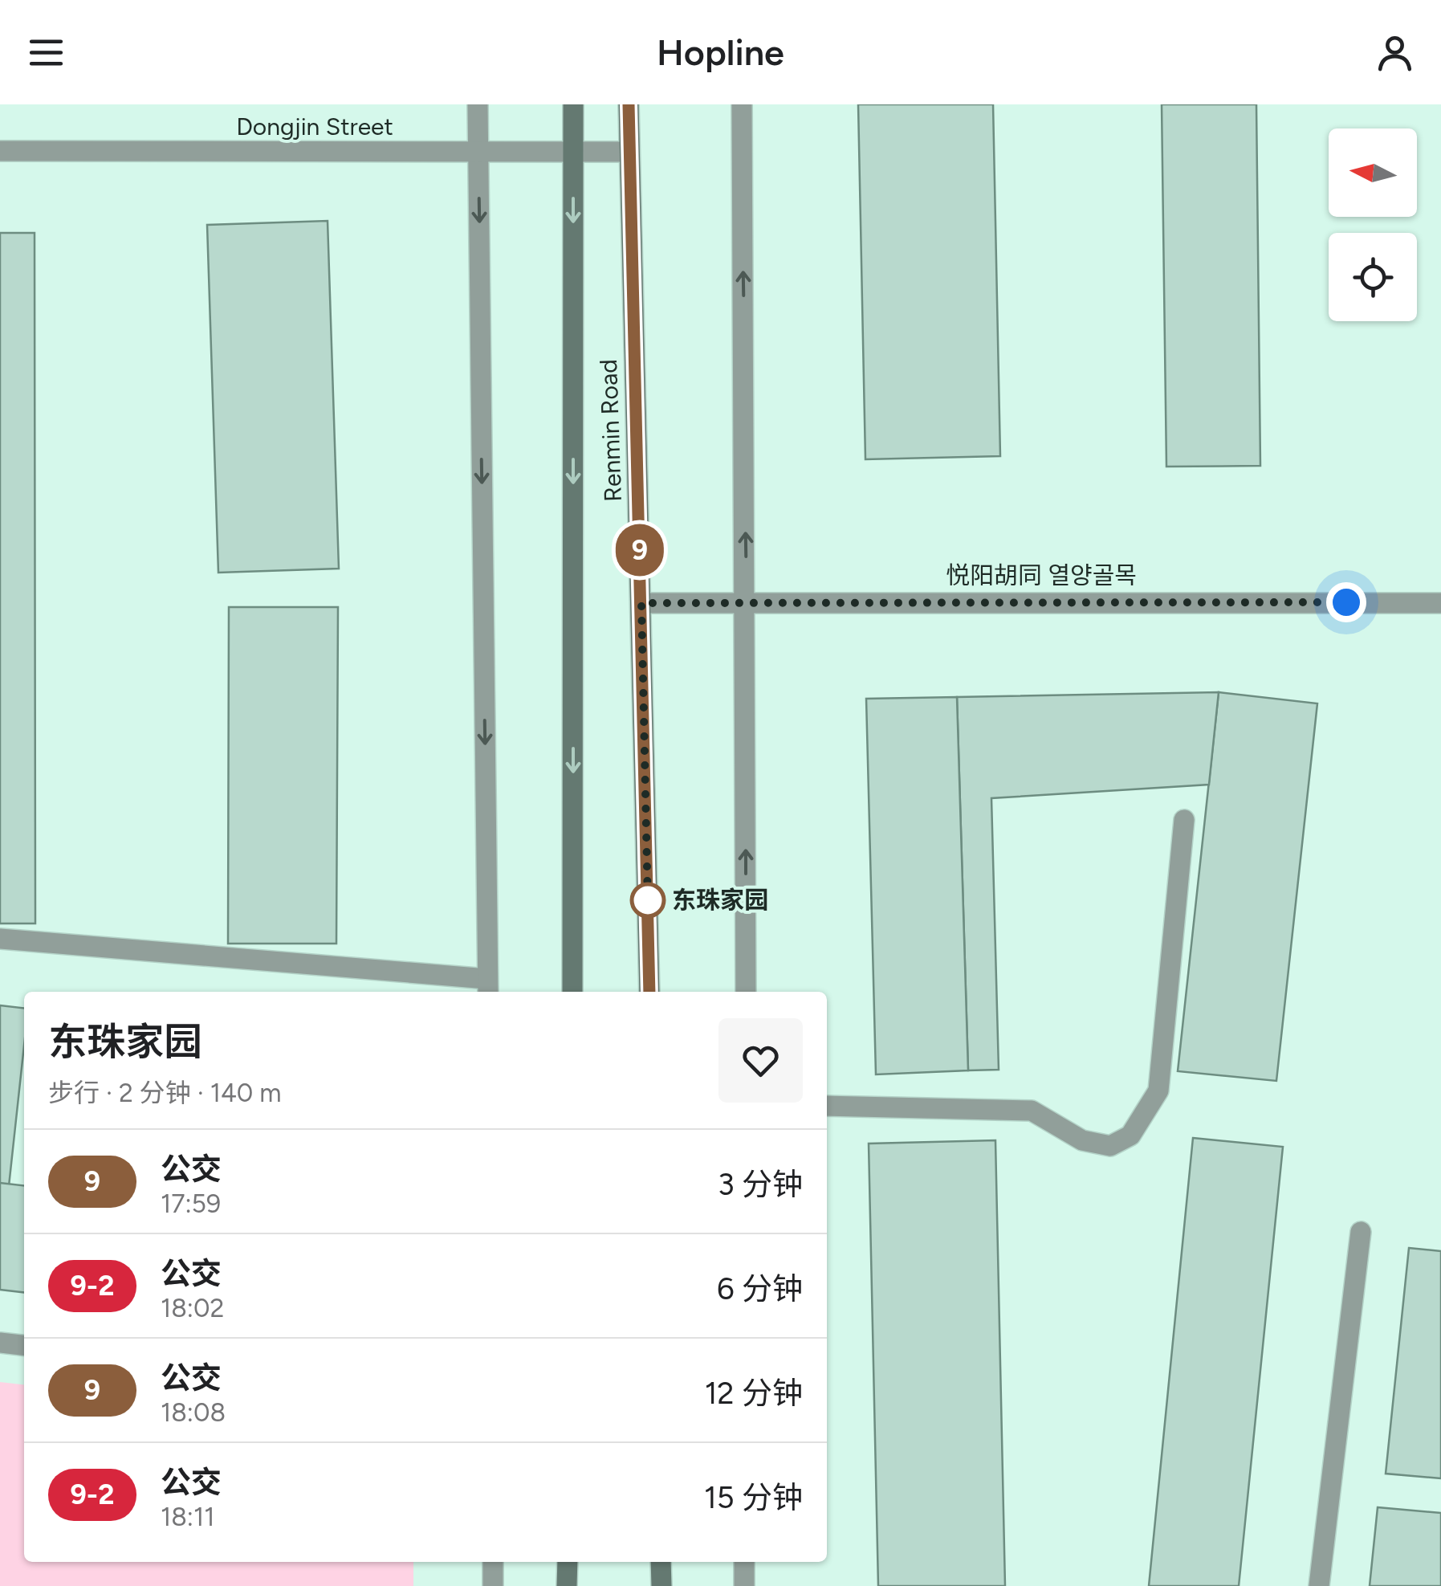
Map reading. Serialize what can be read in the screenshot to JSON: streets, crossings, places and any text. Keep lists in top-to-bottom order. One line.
{"streets":{"main road":["Renmin Road"],"street":["Dongjin Street","悦阳胡同 열양골목"]},"crossings":[["Dongjin Street","Renmin Road"],["Renmin Road","悦阳胡同 열양골목"]],"places":["东珠家园"],"lines":["bus line 9"],"north":"left","page":{"header":"Hopline","on_map":"9","heading":["东珠家园","步行 · 2 分钟 · 140 m"],"list":[{"mark":"9","name":"公交","note":"17:59","value":"3 分钟"},{"mark":"9-2","name":"公交","note":"18:02","value":"6 分钟"},{"mark":"9","name":"公交","note":"18:08","value":"12 分钟"},{"mark":"9-2","name":"公交","note":"18:11","value":"15 分钟"}]}}
